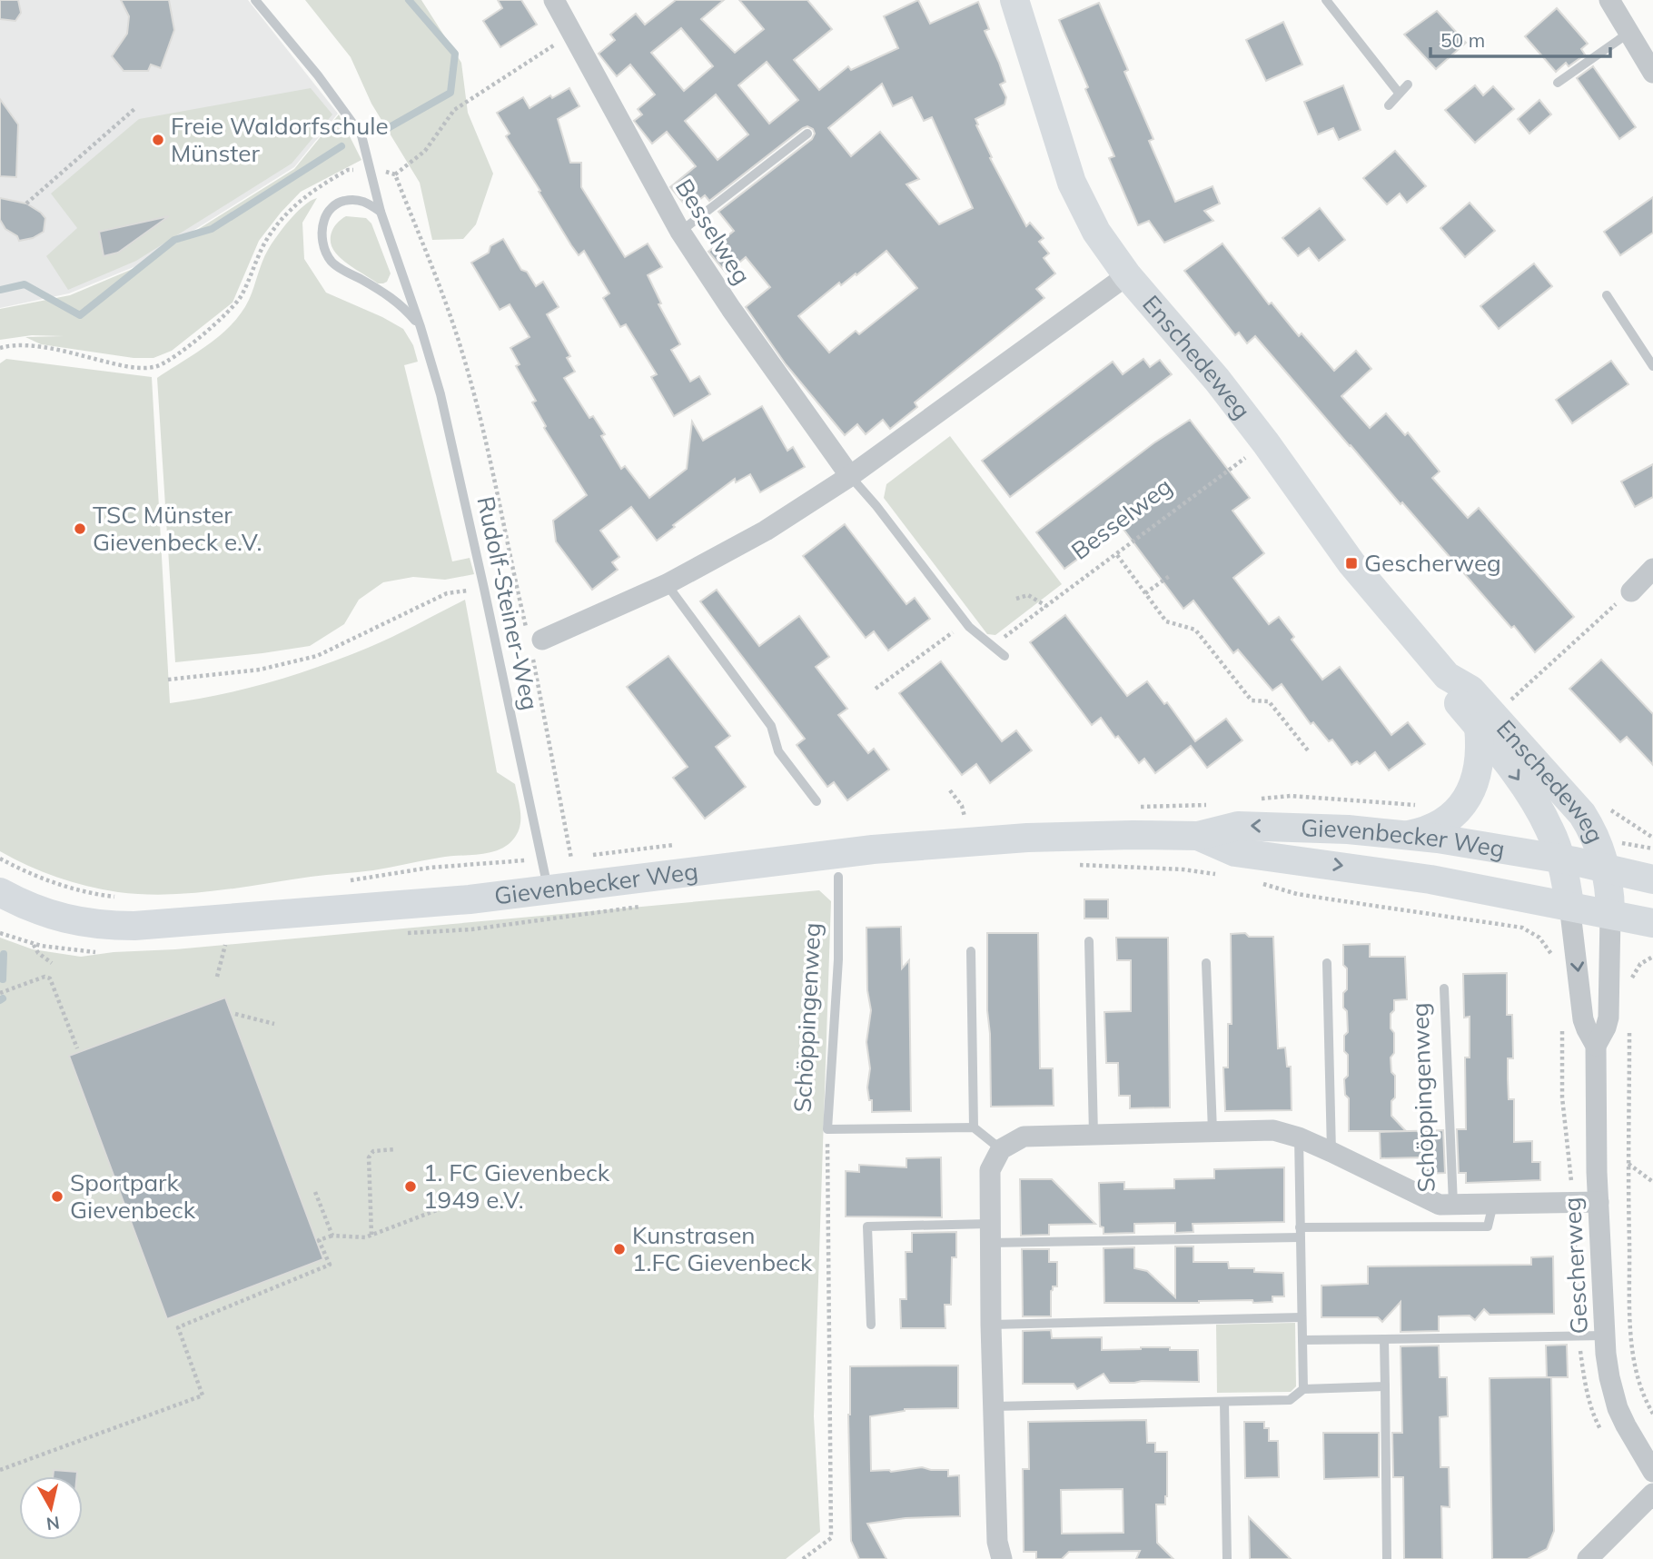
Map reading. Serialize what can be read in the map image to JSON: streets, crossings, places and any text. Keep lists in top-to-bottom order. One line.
{"streets":{"main road":["Enschedeweg","Gievenbecker Weg"],"street":["Besselweg","Schöppingenweg","Gescherweg"],"lane":["Rudolf-Steiner-Weg"]},"crossings":[["Besselweg","Enschedeweg"],["Enschedeweg","Gievenbecker Weg"],["Enschedeweg","Gescherweg"],["Rudolf-Steiner-Weg","Gievenbecker Weg"],["Gievenbecker Weg","Gescherweg"],["Schöppingenweg","Gescherweg"]],"places":{"other":["Freie Waldorfschule Münster","TSC Münster Gievenbeck e.V.","1. FC Gievenbeck 1949 e.V.","Sportpark Gievenbeck","Kunstrasen 1.FC Gievenbeck"],"transit":["Gescherweg"]},"scale_bar":"50 m","north":"bottom"}
